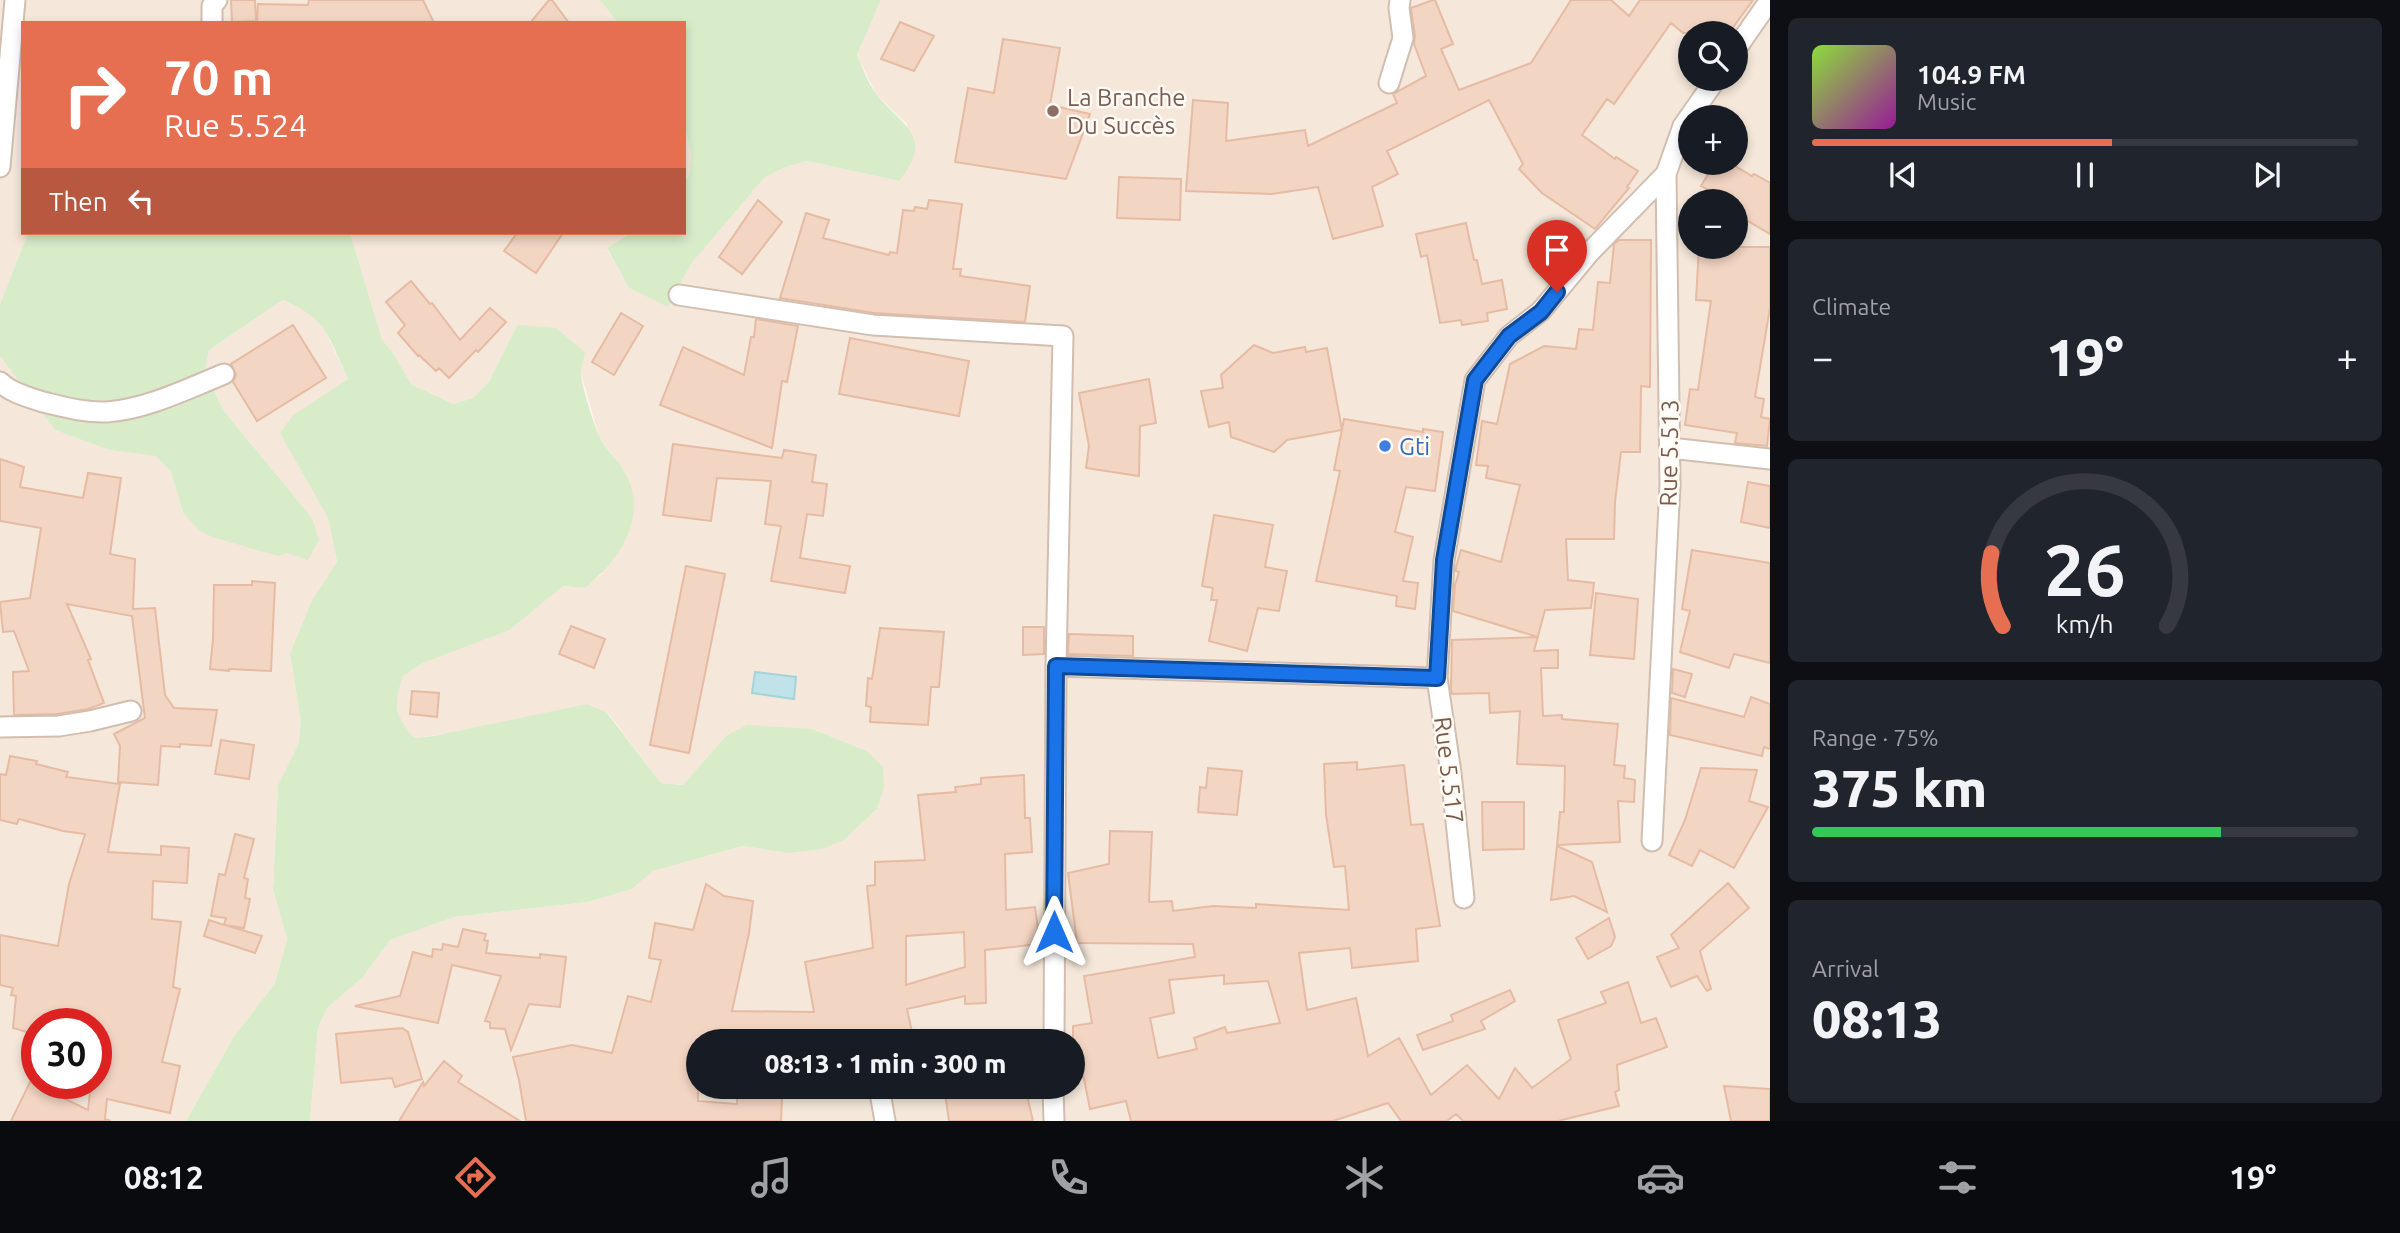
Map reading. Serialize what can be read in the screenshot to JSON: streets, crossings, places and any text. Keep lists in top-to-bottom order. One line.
{"streets":{"street":["Rue 5.513","Rue 5.517"]},"crossings":[["Rue 5.513","Rue 5.517"]],"places":["La Branche Du Succès","Gti"],"page":{"map_buttons":["+","−"],"turn":["70 m","Rue 5.524"],"song":["104.9 FM","Music"],"then":"Then","tile":["Climate",["Range · 75%","375 km"],["Arrival","08:13"]],"heat":["−","19°","+"],"limit":"30","trip":"08:13 · 1 min · 300 m","tabs":["08:12","19°"],"gauge":["26","km/h"]}}
